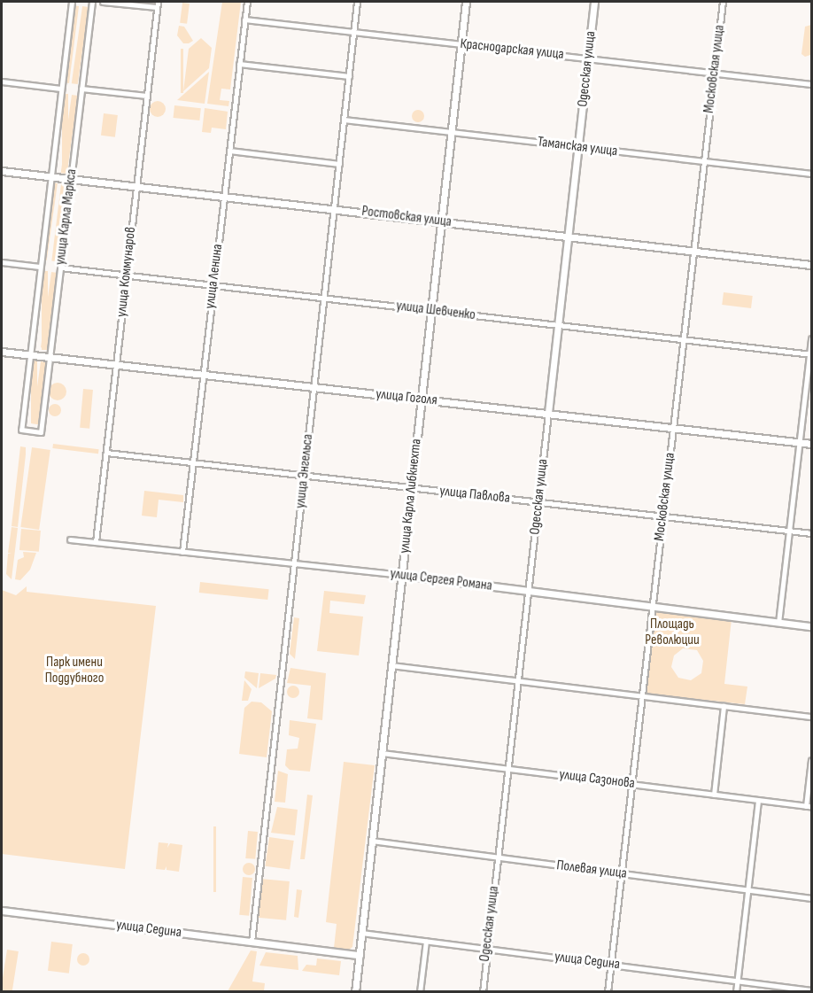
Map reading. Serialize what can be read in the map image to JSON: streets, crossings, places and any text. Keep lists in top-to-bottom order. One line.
{"streets":{"street":["Краснодарская улица","Одесская улица","Московская улица","Таманская улица","улица Карла Маркса","Ростовская улица","улица Коммунаров","улица Ленина","улица Шевченко","улица Гоголя","улица Энгельса","улица Павлова","улица Карла Либкнехта","улица Сергея Романа","улица Сазонова","Полевая улица","улица Седина"]},"crossings":[["Краснодарская улица","Одесская улица"],["Краснодарская улица","Московская улица"],["Краснодарская улица","улица Ленина"],["Краснодарская улица","улица Энгельса"],["Краснодарская улица","улица Карла Либкнехта"],["Одесская улица","Таманская улица"],["Одесская улица","Ростовская улица"],["Одесская улица","улица Шевченко"],["Одесская улица","улица Гоголя"],["Одесская улица","улица Павлова"],["Одесская улица","улица Сергея Романа"],["Одесская улица","улица Сазонова"],["Одесская улица","Полевая улица"],["Одесская улица","улица Седина"],["Московская улица","Таманская улица"],["Московская улица","Ростовская улица"],["Московская улица","улица Шевченко"],["Московская улица","улица Гоголя"],["Московская улица","улица Павлова"],["Московская улица","улица Сергея Романа"],["Московская улица","улица Сазонова"],["Московская улица","Полевая улица"],["Московская улица","улица Седина"],["Таманская улица","улица Энгельса"],["Таманская улица","улица Карла Либкнехта"],["улица Карла Маркса","Ростовская улица"],["улица Карла Маркса","улица Шевченко"],["улица Карла Маркса","улица Гоголя"],["Ростовская улица","улица Коммунаров"],["Ростовская улица","улица Ленина"],["Ростовская улица","улица Энгельса"],["Ростовская улица","улица Карла Либкнехта"],["улица Коммунаров","улица Шевченко"],["улица Коммунаров","улица Гоголя"],["улица Коммунаров","улица Павлова"],["улица Коммунаров","улица Сергея Романа"],["улица Ленина","улица Шевченко"],["улица Ленина","улица Гоголя"],["улица Ленина","улица Павлова"],["улица Ленина","улица Сергея Романа"],["улица Шевченко","улица Энгельса"],["улица Шевченко","улица Карла Либкнехта"],["улица Гоголя","улица Энгельса"],["улица Гоголя","улица Карла Либкнехта"],["улица Энгельса","улица Павлова"],["улица Энгельса","улица Сергея Романа"],["улица Энгельса","улица Седина"],["улица Павлова","улица Карла Либкнехта"],["улица Карла Либкнехта","улица Сергея Романа"],["улица Карла Либкнехта","улица Сазонова"],["улица Карла Либкнехта","Полевая улица"],["улица Карла Либкнехта","улица Седина"]],"parks":["Площадь Революции","Парк имени Поддубного"]}
